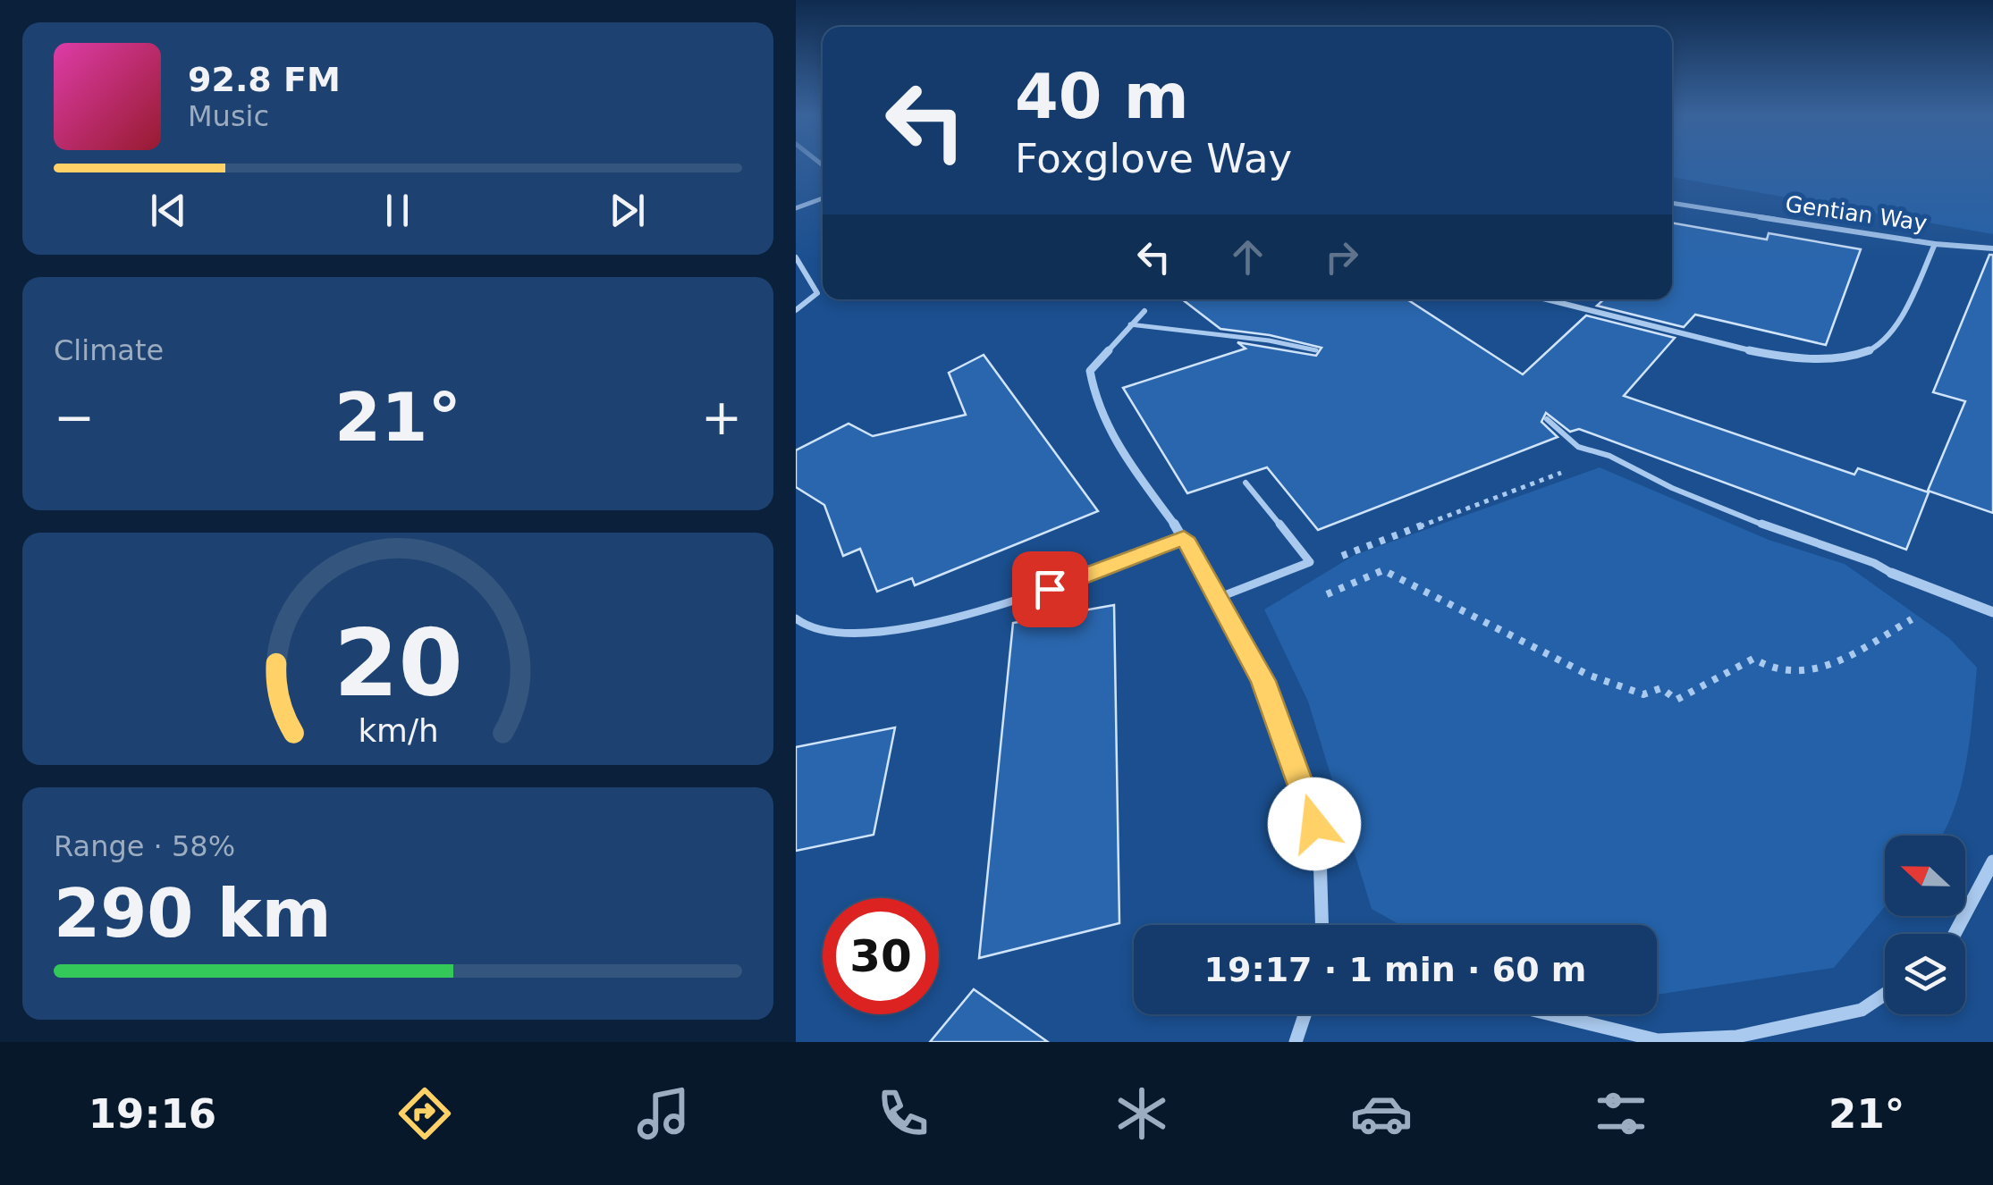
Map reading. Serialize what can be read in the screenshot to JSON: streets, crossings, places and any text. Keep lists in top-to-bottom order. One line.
{"streets":{"street":["Gentian Way"]},"north":"left","page":{"turn":["40 m","Foxglove Way"],"song":["92.8 FM","Music"],"tile":["Climate",["Range · 58%","290 km"]],"heat":["−","21°","+"],"limit":"30","trip":"19:17 · 1 min · 60 m","tabs":["19:16","21°"],"gauge":["20","km/h"]}}
